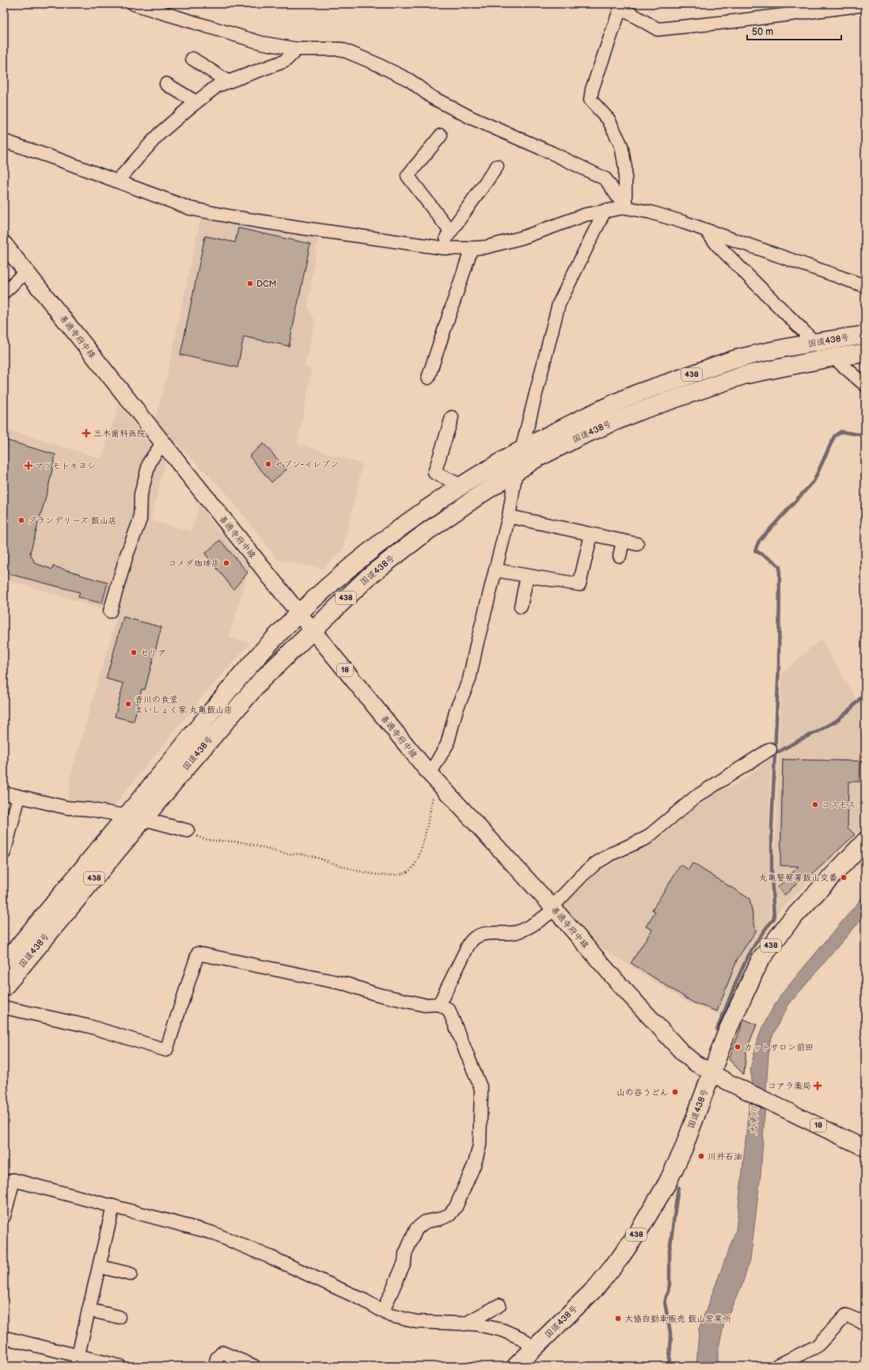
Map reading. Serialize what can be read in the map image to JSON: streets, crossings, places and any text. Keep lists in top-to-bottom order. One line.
{"streets":{"highway":["国道438号","438"],"main road":["善通寺府中線","18"]},"crossings":[["善通寺府中線","国道438号"]],"water":["大束川"],"places":{"other":["DCM","セブン-イレブン","グランデリーズ 飯山店","コメダ珈琲店","セリア","香川の食堂 まいしょく家 丸亀飯山店","コスモス","丸亀警察署飯山交番","カットサロン前田","山の谷うどん","川井石油","大協自動車販売 飯山営業所"],"health":["三木歯科医院","マツモトキヨシ","コアラ薬局"]},"scale_bar":"50 m"}
